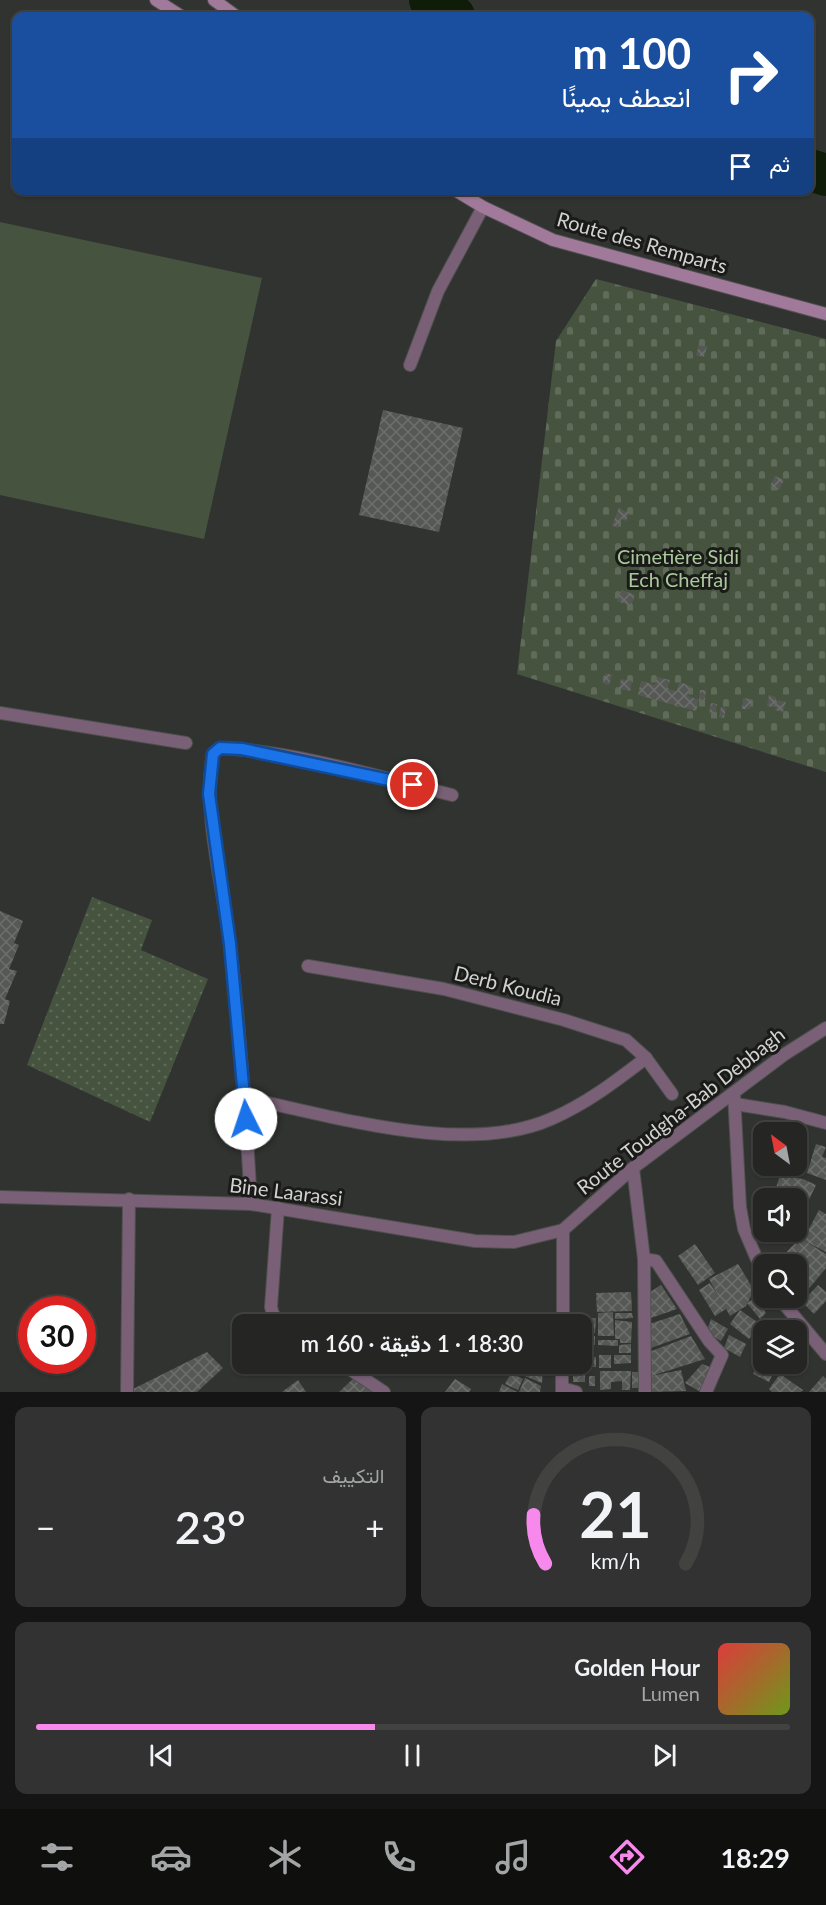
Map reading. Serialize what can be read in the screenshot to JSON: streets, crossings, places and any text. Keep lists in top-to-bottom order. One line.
{"streets":{"main road":["Route des Remparts"],"street":["Derb Koudia","Route Toudgha-Bab Debbagh","Bine Laarassi"]},"crossings":[["Route Toudgha-Bab Debbagh","Bine Laarassi"]],"parks":["Cimetière Sidi Ech Cheffaj"],"north":"top left","page":{"turn":["100 m","انعطف يمينًا"],"then":"ثم","limit":"30","trip":"18:30 · 1 دقيقة · 160 m","tile":"التكييف","heat":["−","23°","+"],"song":["Golden Hour","Lumen"],"tabs":"18:29","gauge":["21","km/h"]}}
